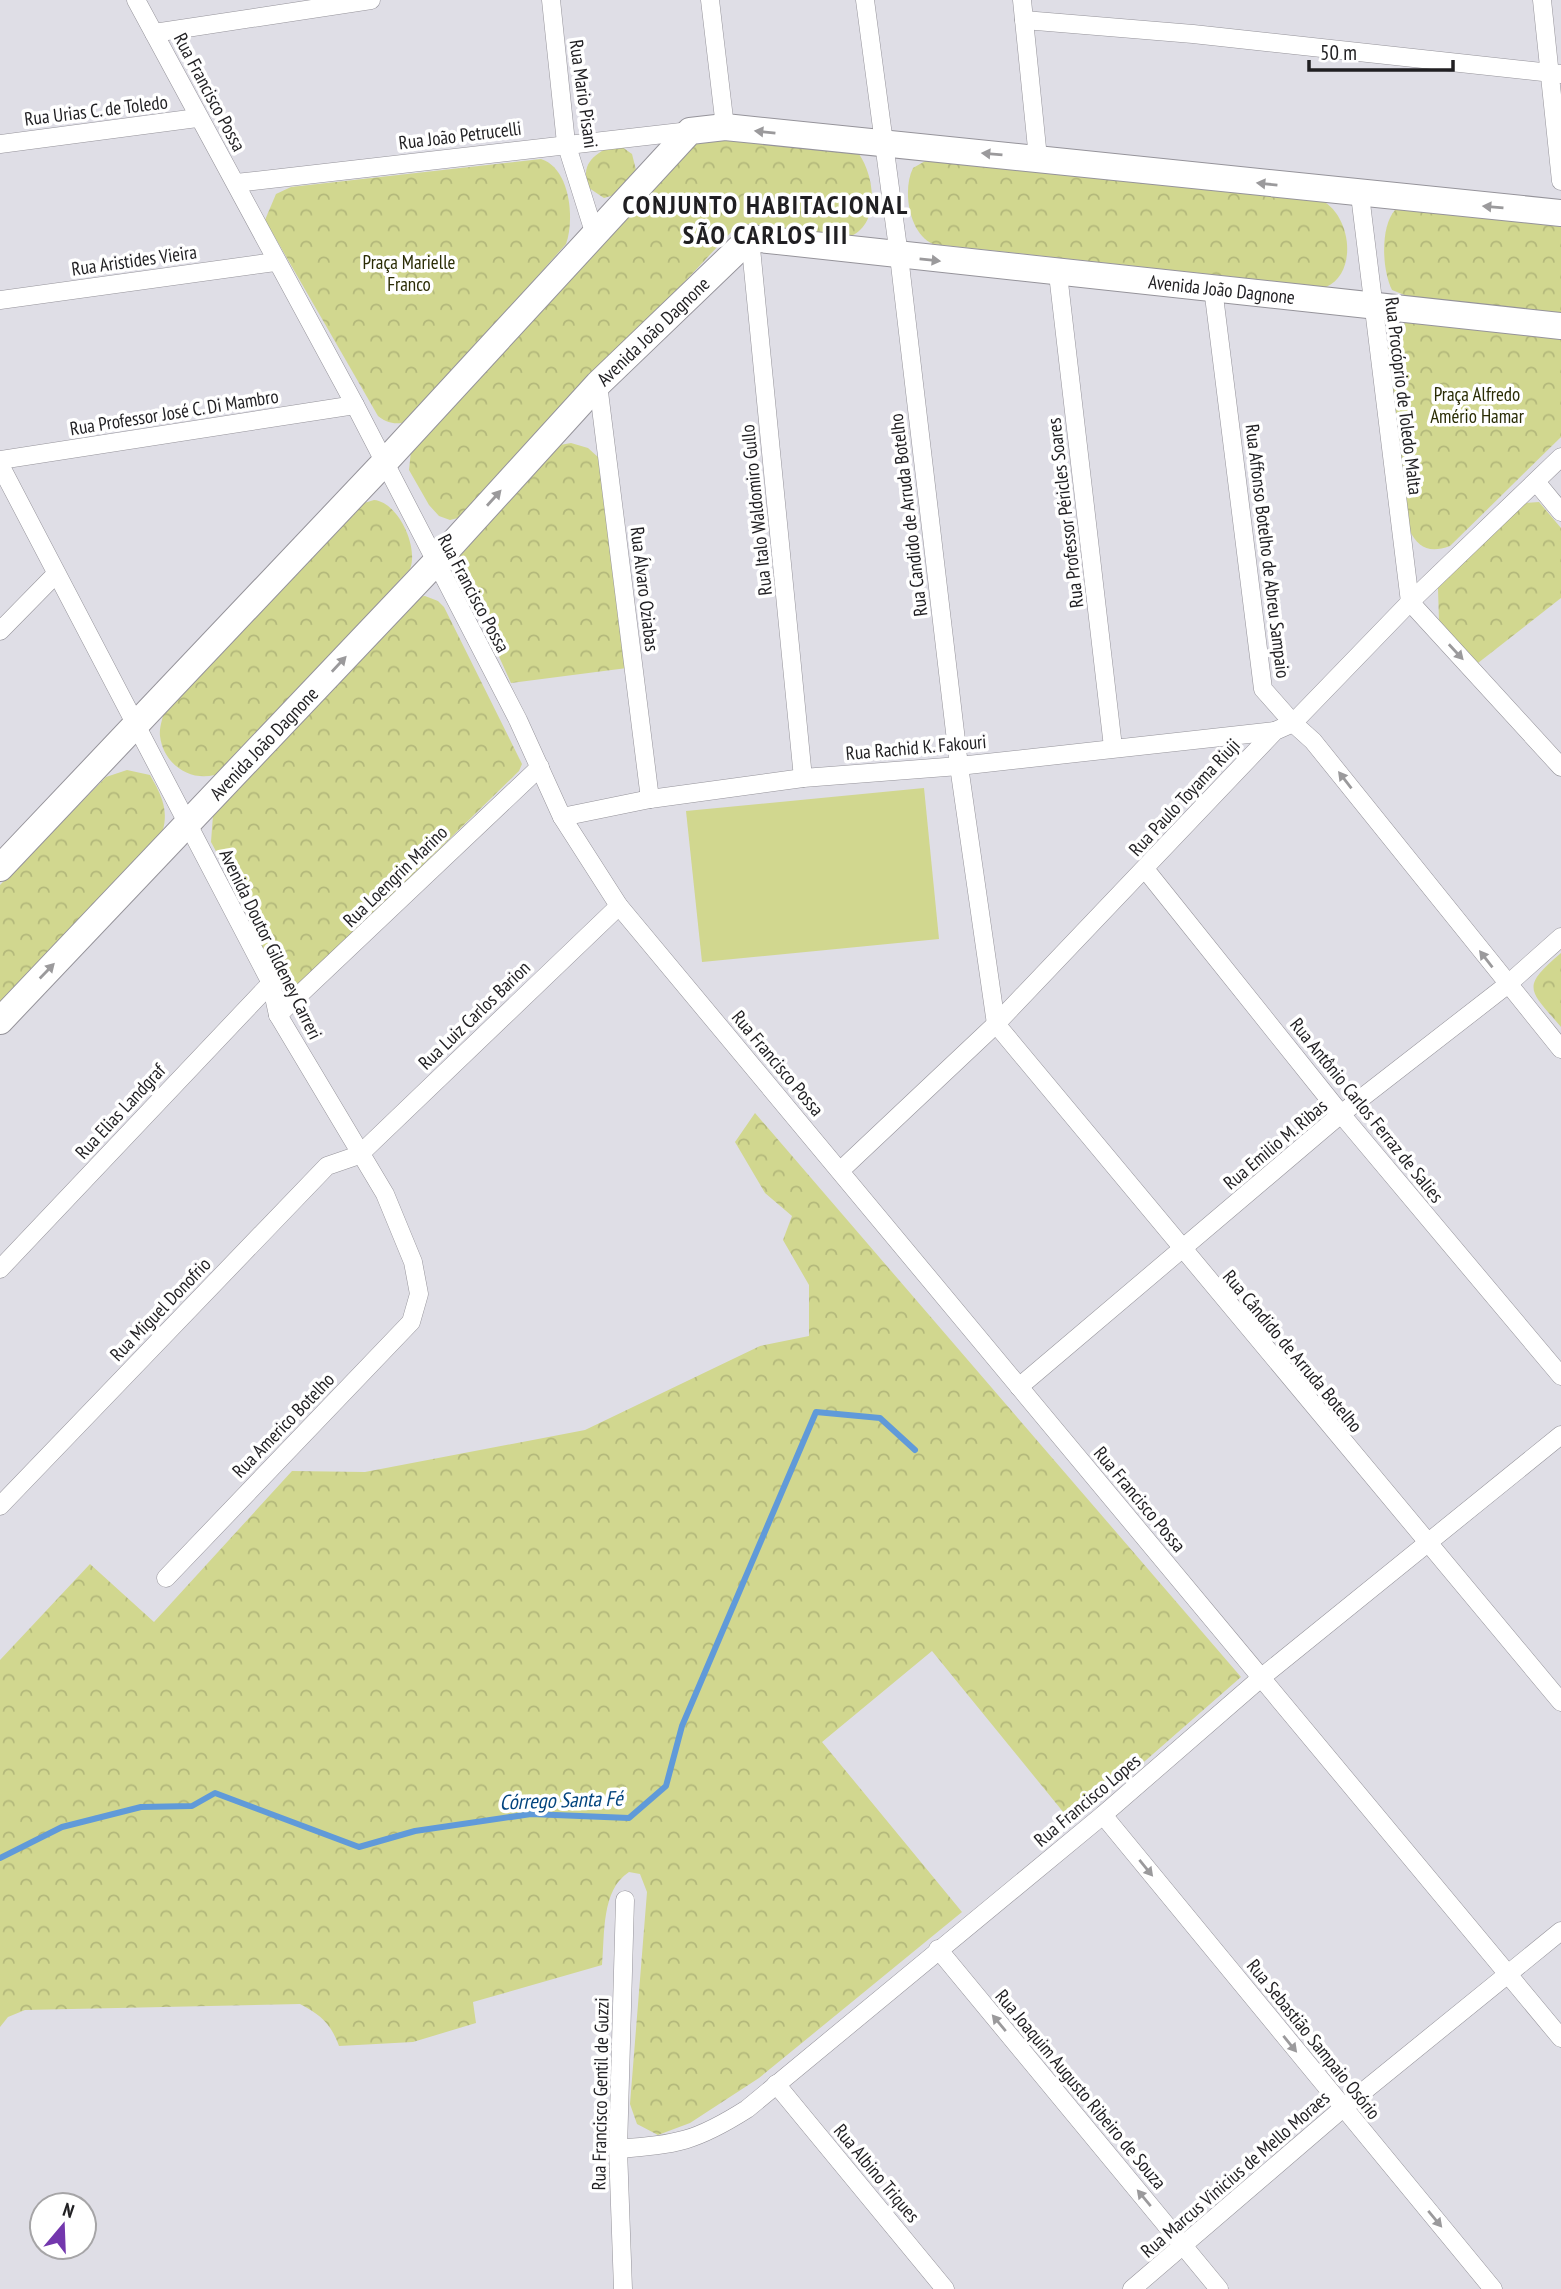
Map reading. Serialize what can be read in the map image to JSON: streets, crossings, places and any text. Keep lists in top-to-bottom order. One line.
{"streets":{"street":["Rua Francisco Possa","Rua Mario Pisani","Rua Urias C. de Toledo","Rua João Petrucelli","Rua Aristides Vieira","Avenida João Dagnone","Rua Procóprio de Toledo Malta","Rua Professor José C. Di Mambro","Rua Italo Waldomiro Gullo","Rua Professor Péricles Soares","Rua Candido de Arruda Botelho","Rua Affonso Botelho de Abreu Sampaio","Rua Álvaro Oziabas","Rua Rachid K. Fakouri","Rua Paulo Toyama Riuji","Rua Loengrin Marino","Avenida Doutor Gildeney Carreri","Rua Luiz Carlos Barion","Rua Antônio Carlos Ferraz de Salies","Rua Elias Landgraf","Rua Emilio M. Ribas","Rua Miguel Donofrio","Rua Cândido de Arruda Botelho","Rua Americo Botelho","Rua Francisco Lopes","Rua Sebastião Sampaio Osório","Rua Joaquim Augusto Ribeiro de Souza","Rua Francisco Gentil de Guzzi","Rua Albino Triques","Rua Marcus Vinicius de Mello Moraes"]},"crossings":[["Rua Francisco Possa","Rua Urias C. de Toledo"],["Rua Francisco Possa","Rua João Petrucelli"],["Rua Francisco Possa","Rua Aristides Vieira"],["Rua Francisco Possa","Avenida João Dagnone"],["Rua Francisco Possa","Rua Professor José C. Di Mambro"],["Rua Francisco Possa","Rua Rachid K. Fakouri"],["Rua Francisco Possa","Rua Paulo Toyama Riuji"],["Rua Francisco Possa","Rua Loengrin Marino"],["Rua Francisco Possa","Rua Luiz Carlos Barion"],["Rua Francisco Possa","Rua Emilio M. Ribas"],["Rua Francisco Possa","Rua Francisco Lopes"],["Rua Francisco Possa","Rua Marcus Vinicius de Mello Moraes"],["Rua Mario Pisani","Rua João Petrucelli"],["Avenida João Dagnone","Rua Procóprio de Toledo Malta"],["Avenida João Dagnone","Rua Italo Waldomiro Gullo"],["Avenida João Dagnone","Rua Professor Péricles Soares"],["Avenida João Dagnone","Rua Candido de Arruda Botelho"],["Avenida João Dagnone","Rua Affonso Botelho de Abreu Sampaio"],["Avenida João Dagnone","Rua Álvaro Oziabas"],["Avenida João Dagnone","Avenida Doutor Gildeney Carreri"],["Rua Procóprio de Toledo Malta","Rua Paulo Toyama Riuji"],["Rua Professor José C. Di Mambro","Avenida Doutor Gildeney Carreri"],["Rua Italo Waldomiro Gullo","Rua Rachid K. Fakouri"],["Rua Professor Péricles Soares","Rua Rachid K. Fakouri"],["Rua Candido de Arruda Botelho","Rua Rachid K. Fakouri"],["Rua Candido de Arruda Botelho","Rua Paulo Toyama Riuji"],["Rua Candido de Arruda Botelho","Rua Cândido de Arruda Botelho"],["Rua Affonso Botelho de Abreu Sampaio","Rua Paulo Toyama Riuji"],["Rua Affonso Botelho de Abreu Sampaio","Rua Emilio M. Ribas"],["Rua Álvaro Oziabas","Rua Rachid K. Fakouri"],["Rua Rachid K. Fakouri","Rua Paulo Toyama Riuji"],["Rua Paulo Toyama Riuji","Rua Antônio Carlos Ferraz de Salies"],["Rua Paulo Toyama Riuji","Rua Cândido de Arruda Botelho"],["Rua Loengrin Marino","Avenida Doutor Gildeney Carreri"],["Avenida Doutor Gildeney Carreri","Rua Luiz Carlos Barion"],["Avenida Doutor Gildeney Carreri","Rua Elias Landgraf"],["Avenida Doutor Gildeney Carreri","Rua Miguel Donofrio"],["Avenida Doutor Gildeney Carreri","Rua Americo Botelho"],["Rua Luiz Carlos Barion","Rua Miguel Donofrio"],["Rua Antônio Carlos Ferraz de Salies","Rua Emilio M. Ribas"],["Rua Emilio M. Ribas","Rua Cândido de Arruda Botelho"],["Rua Cândido de Arruda Botelho","Rua Francisco Lopes"],["Rua Francisco Lopes","Rua Sebastião Sampaio Osório"],["Rua Francisco Lopes","Rua Joaquim Augusto Ribeiro de Souza"],["Rua Francisco Lopes","Rua Francisco Gentil de Guzzi"],["Rua Francisco Lopes","Rua Albino Triques"],["Rua Sebastião Sampaio Osório","Rua Marcus Vinicius de Mello Moraes"],["Rua Joaquim Augusto Ribeiro de Souza","Rua Marcus Vinicius de Mello Moraes"]],"one_way":["Rua Affonso Botelho de Abreu Sampaio","Rua Sebastião Sampaio Osório","Rua Joaquim Augusto Ribeiro de Souza"],"districts":["CONJUNTO HABITACIONAL SÃO CARLOS III"],"water":["Córrego Santa Fé"],"parks":["Praça Marielle Franco","Praça Alfredo Amério Hamar"],"scale_bar":"50 m","north":"top"}
